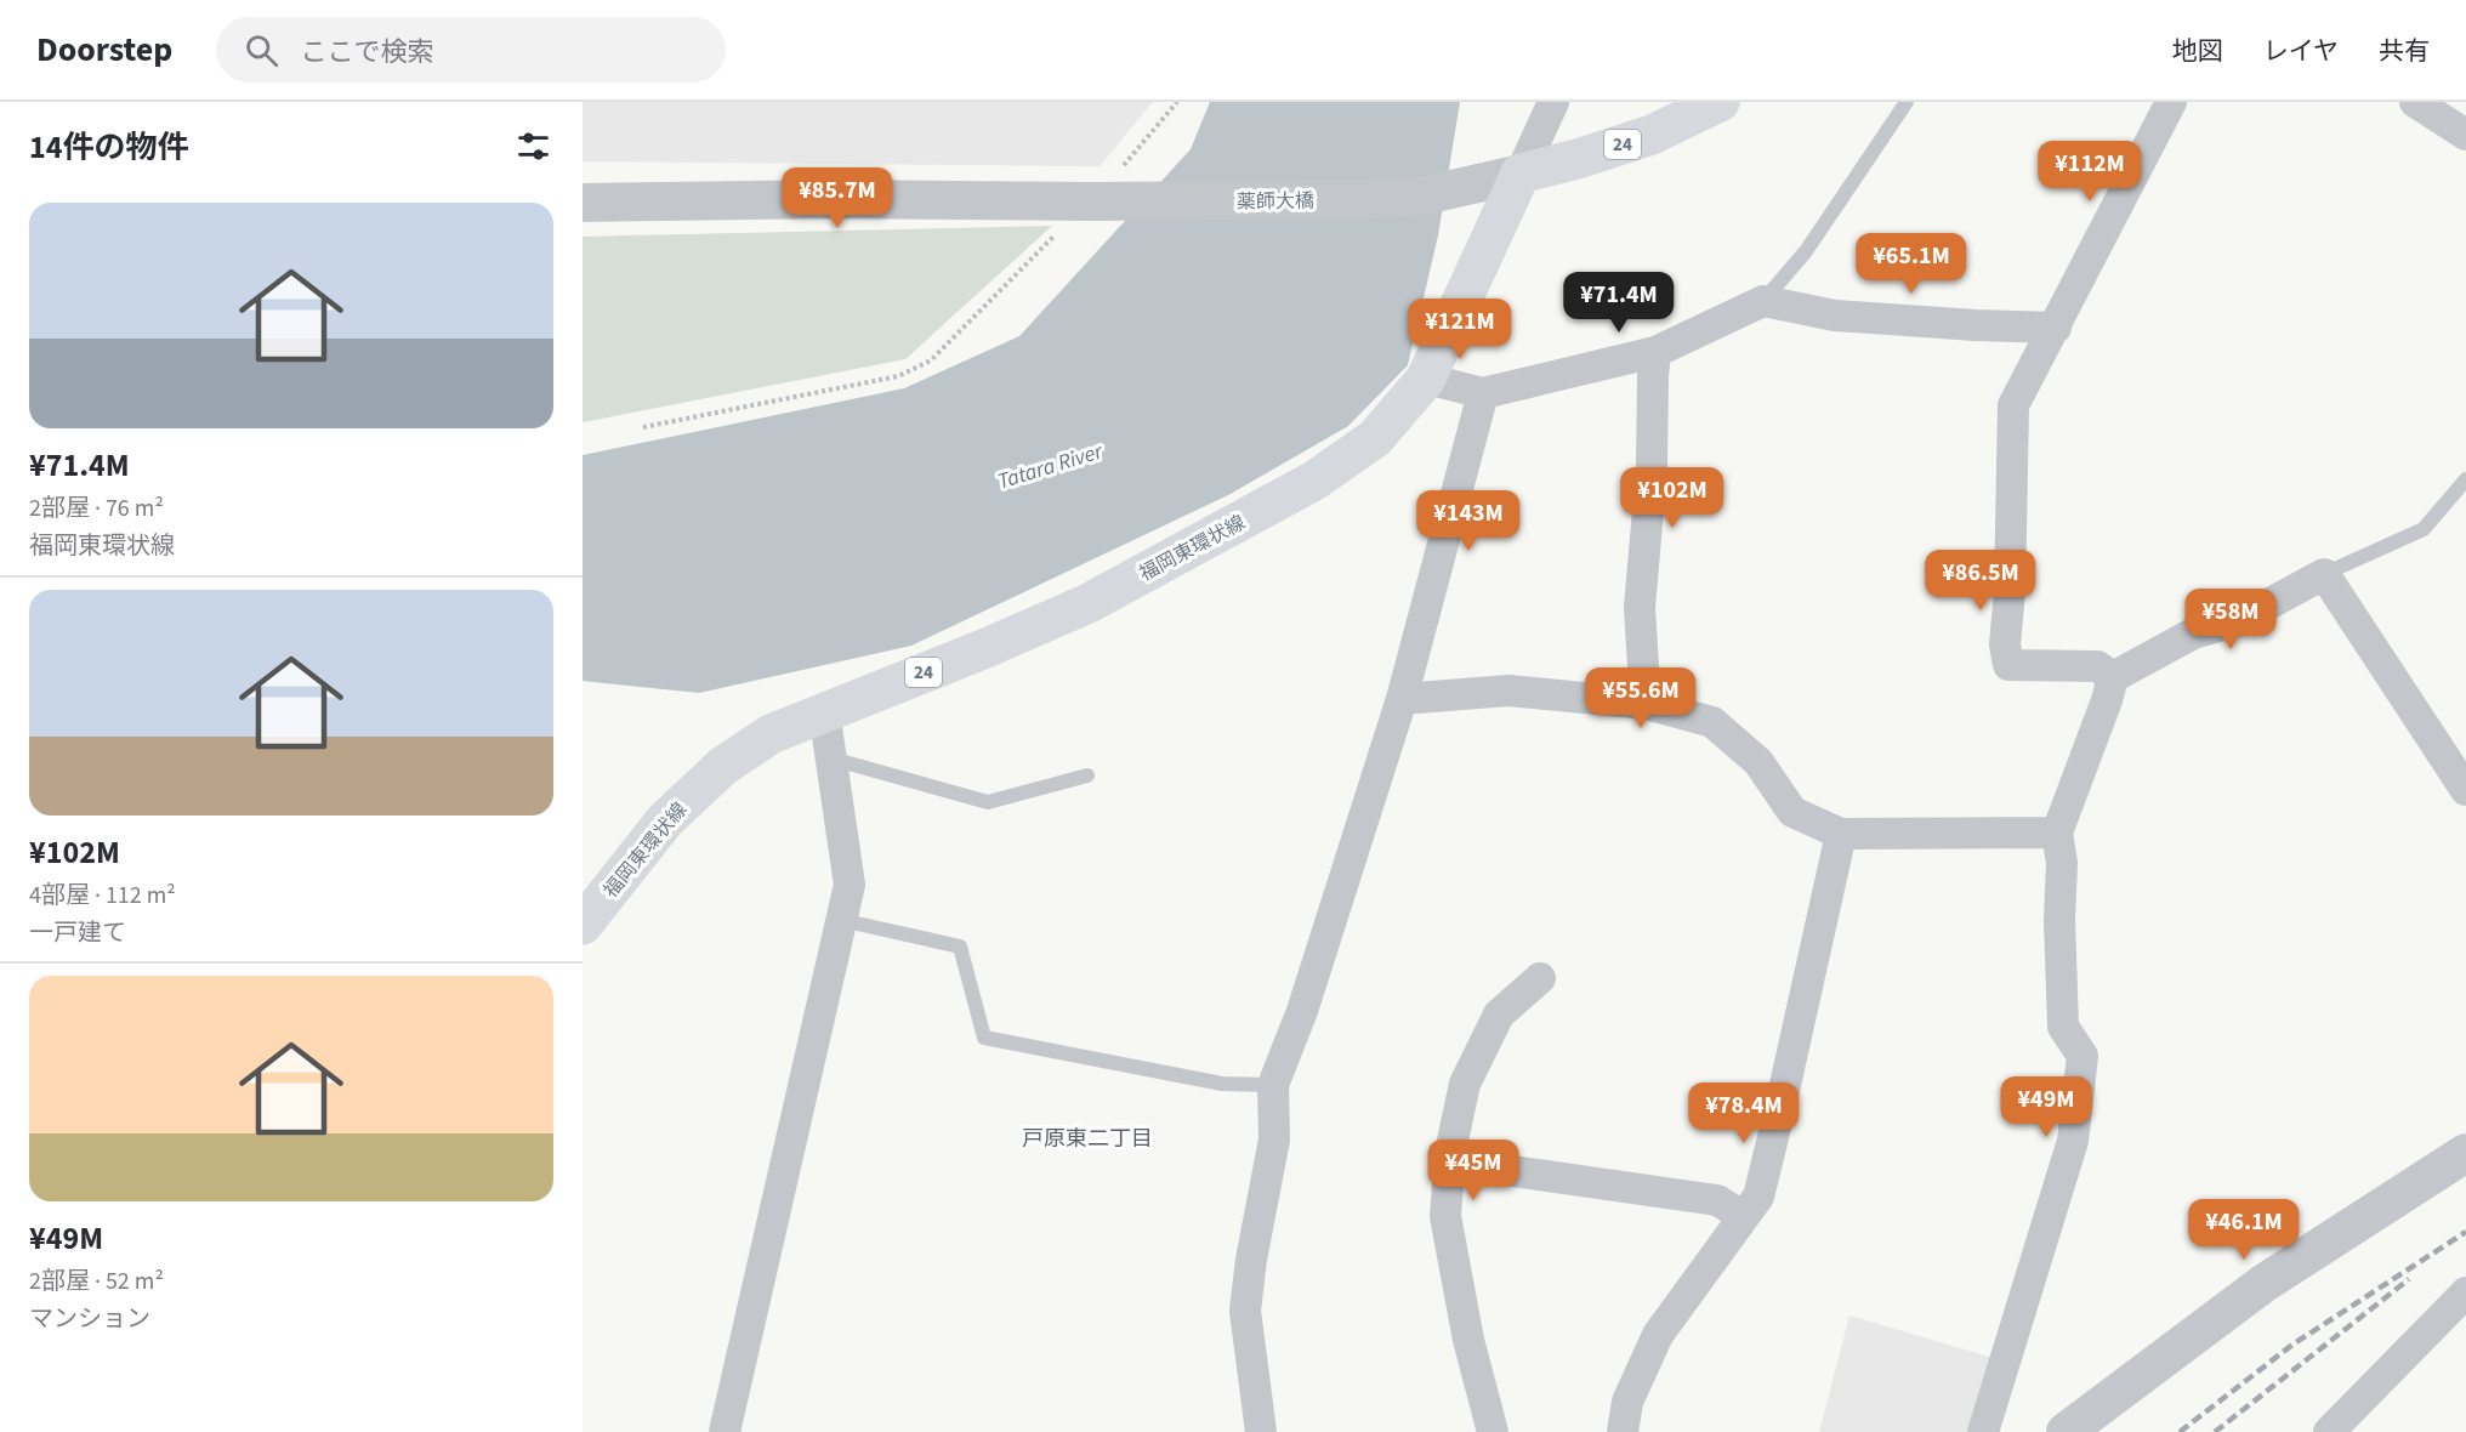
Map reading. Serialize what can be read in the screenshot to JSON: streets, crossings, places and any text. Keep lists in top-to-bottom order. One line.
{"streets":{"main road":["24","福岡東環状線"],"street":["薬師大橋"]},"crossings":[["24","薬師大橋"],["24","福岡東環状線"],["薬師大橋","福岡東環状線"]],"districts":["戸原東二丁目"],"water":["Tatara River"],"page":{"header":"Doorstep","search":"ここで検索","nav":["地図","レイヤ","共有"],"heading":"14件の物件","price":["¥112M","¥85.7M","¥65.1M","¥71.4M","¥121M","¥102M","¥143M","¥86.5M","¥58M","¥55.6M","¥49M","¥78.4M","¥45M","¥46.1M"],"list":[{"name":"¥71.4M","note":"2部屋 · 76 m² · 福岡東環状線"},{"name":"¥102M","note":"4部屋 · 112 m² · 一戸建て"},{"name":"¥49M","note":"2部屋 · 52 m² · マンション"}]}}
